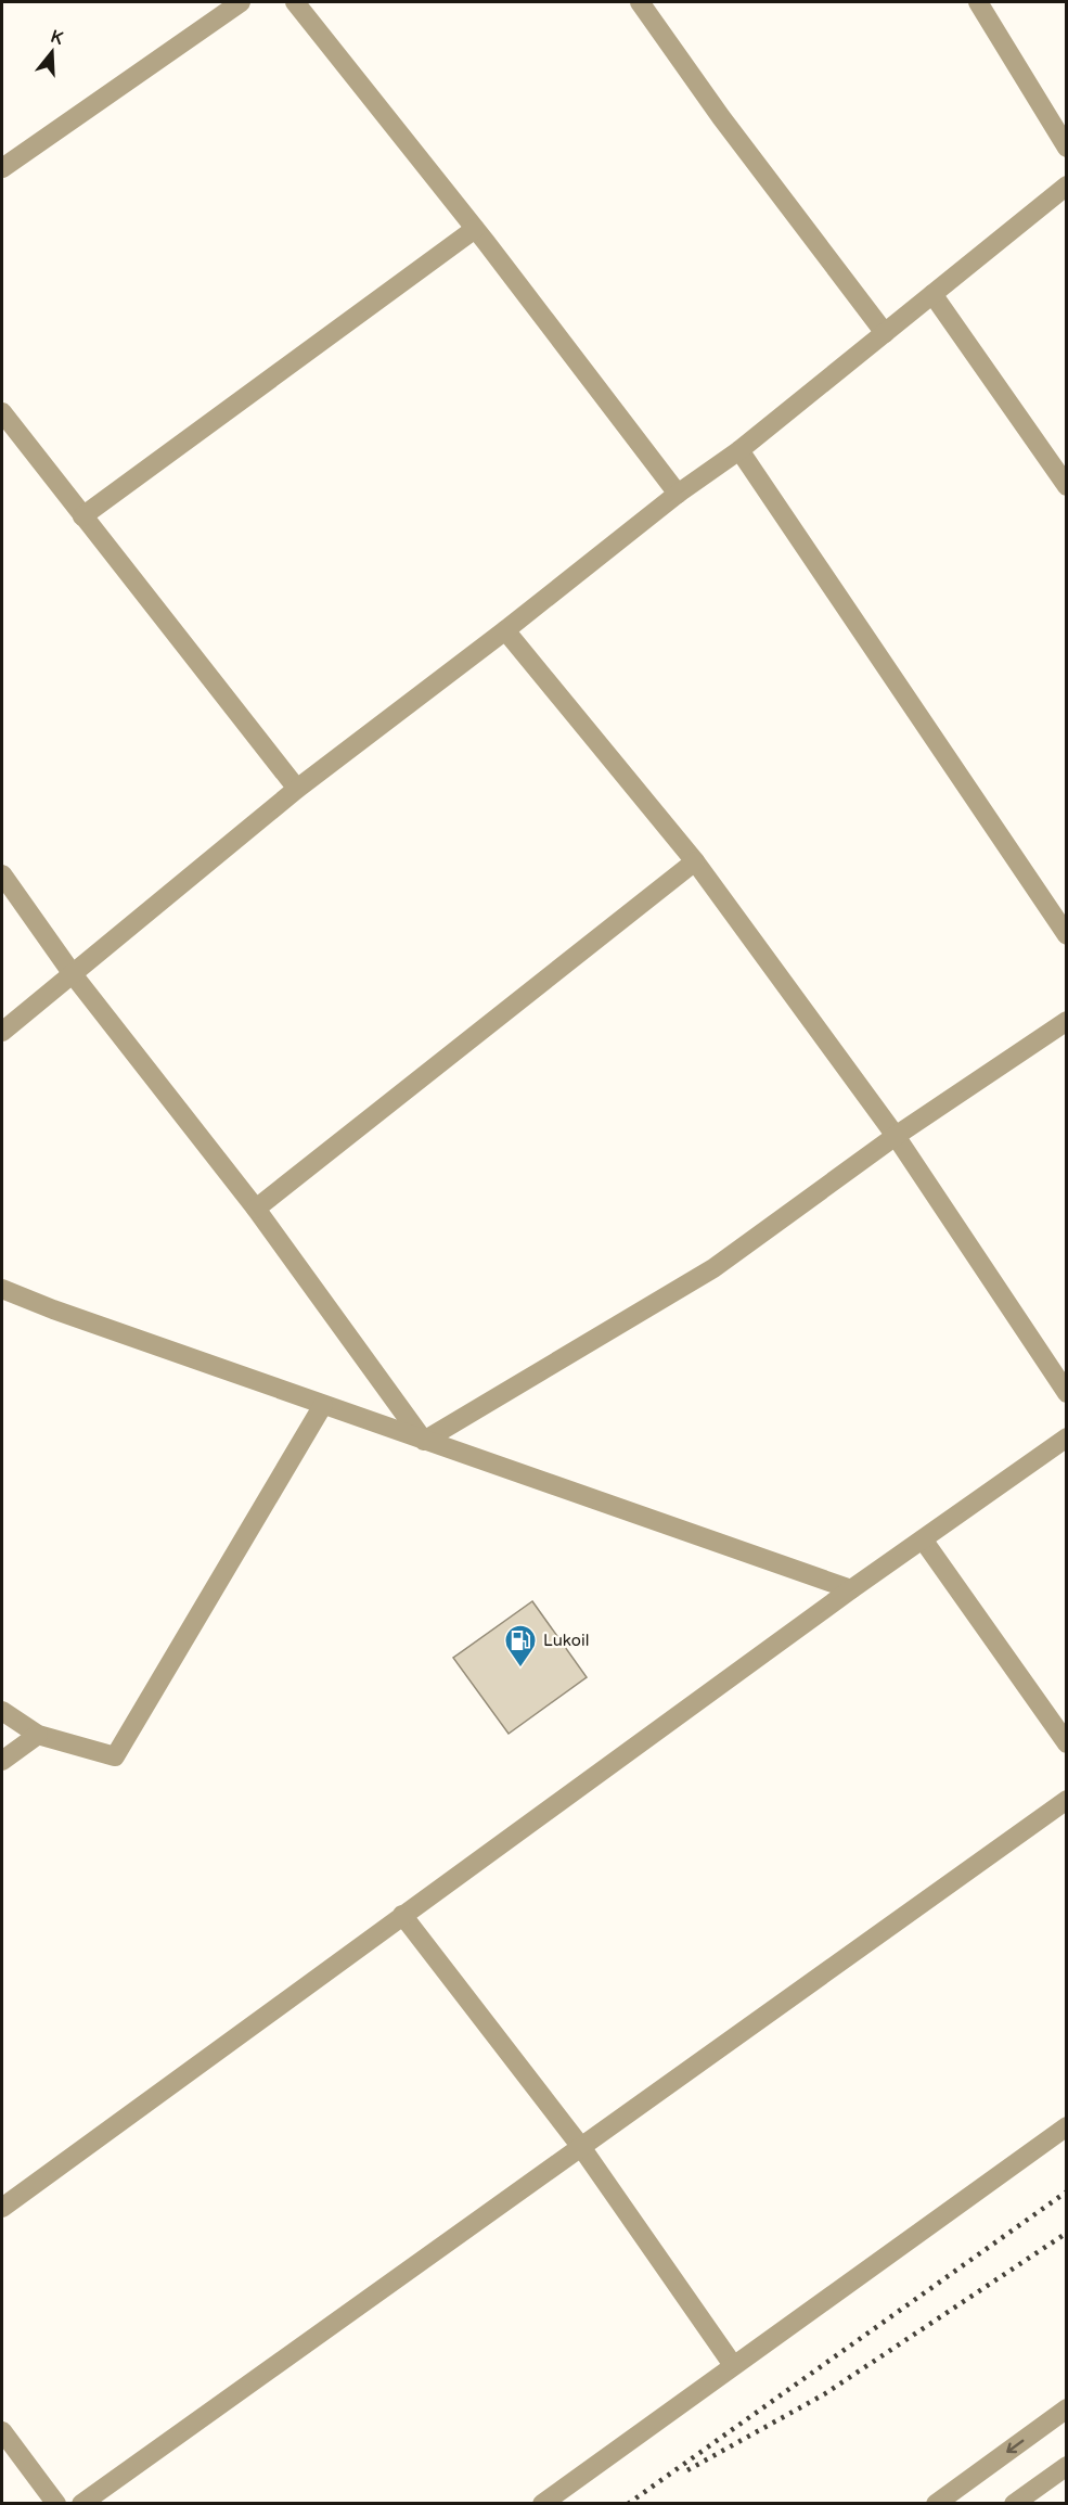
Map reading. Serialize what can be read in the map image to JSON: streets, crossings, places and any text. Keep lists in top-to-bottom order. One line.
{"places":{"fuel station":["Lukoil"]},"north":"top"}
